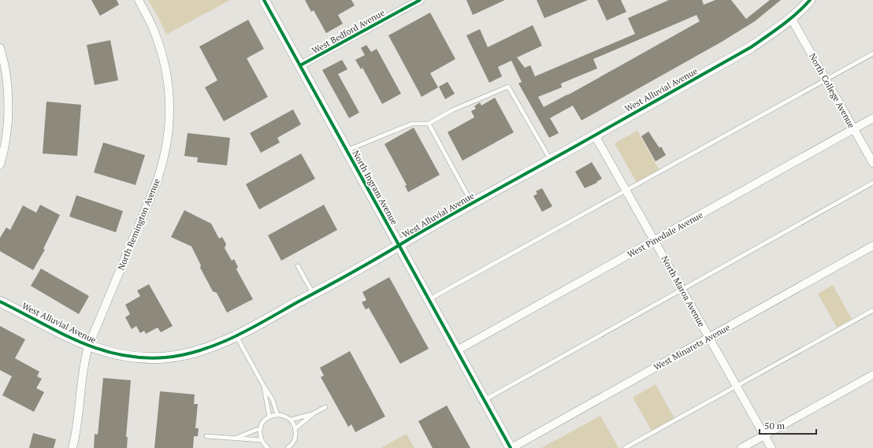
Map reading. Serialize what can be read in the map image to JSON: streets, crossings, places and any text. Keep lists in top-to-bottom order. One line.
{"streets":{"street":["West Bedford Avenue","West Alluvial Avenue","North College Avenue","North Ingram Avenue","North Remington Avenue","West Pinedale Avenue","North Maroa Avenue","West Minarets Avenue"]},"crossings":[["West Bedford Avenue","North Ingram Avenue"],["West Alluvial Avenue","North College Avenue"],["West Alluvial Avenue","North Ingram Avenue"],["West Alluvial Avenue","North Remington Avenue"],["West Alluvial Avenue","North Maroa Avenue"],["North College Avenue","West Pinedale Avenue"],["North Ingram Avenue","West Pinedale Avenue"],["North Ingram Avenue","West Minarets Avenue"],["West Pinedale Avenue","North Maroa Avenue"],["North Maroa Avenue","West Minarets Avenue"]],"scale_bar":"50 m"}
